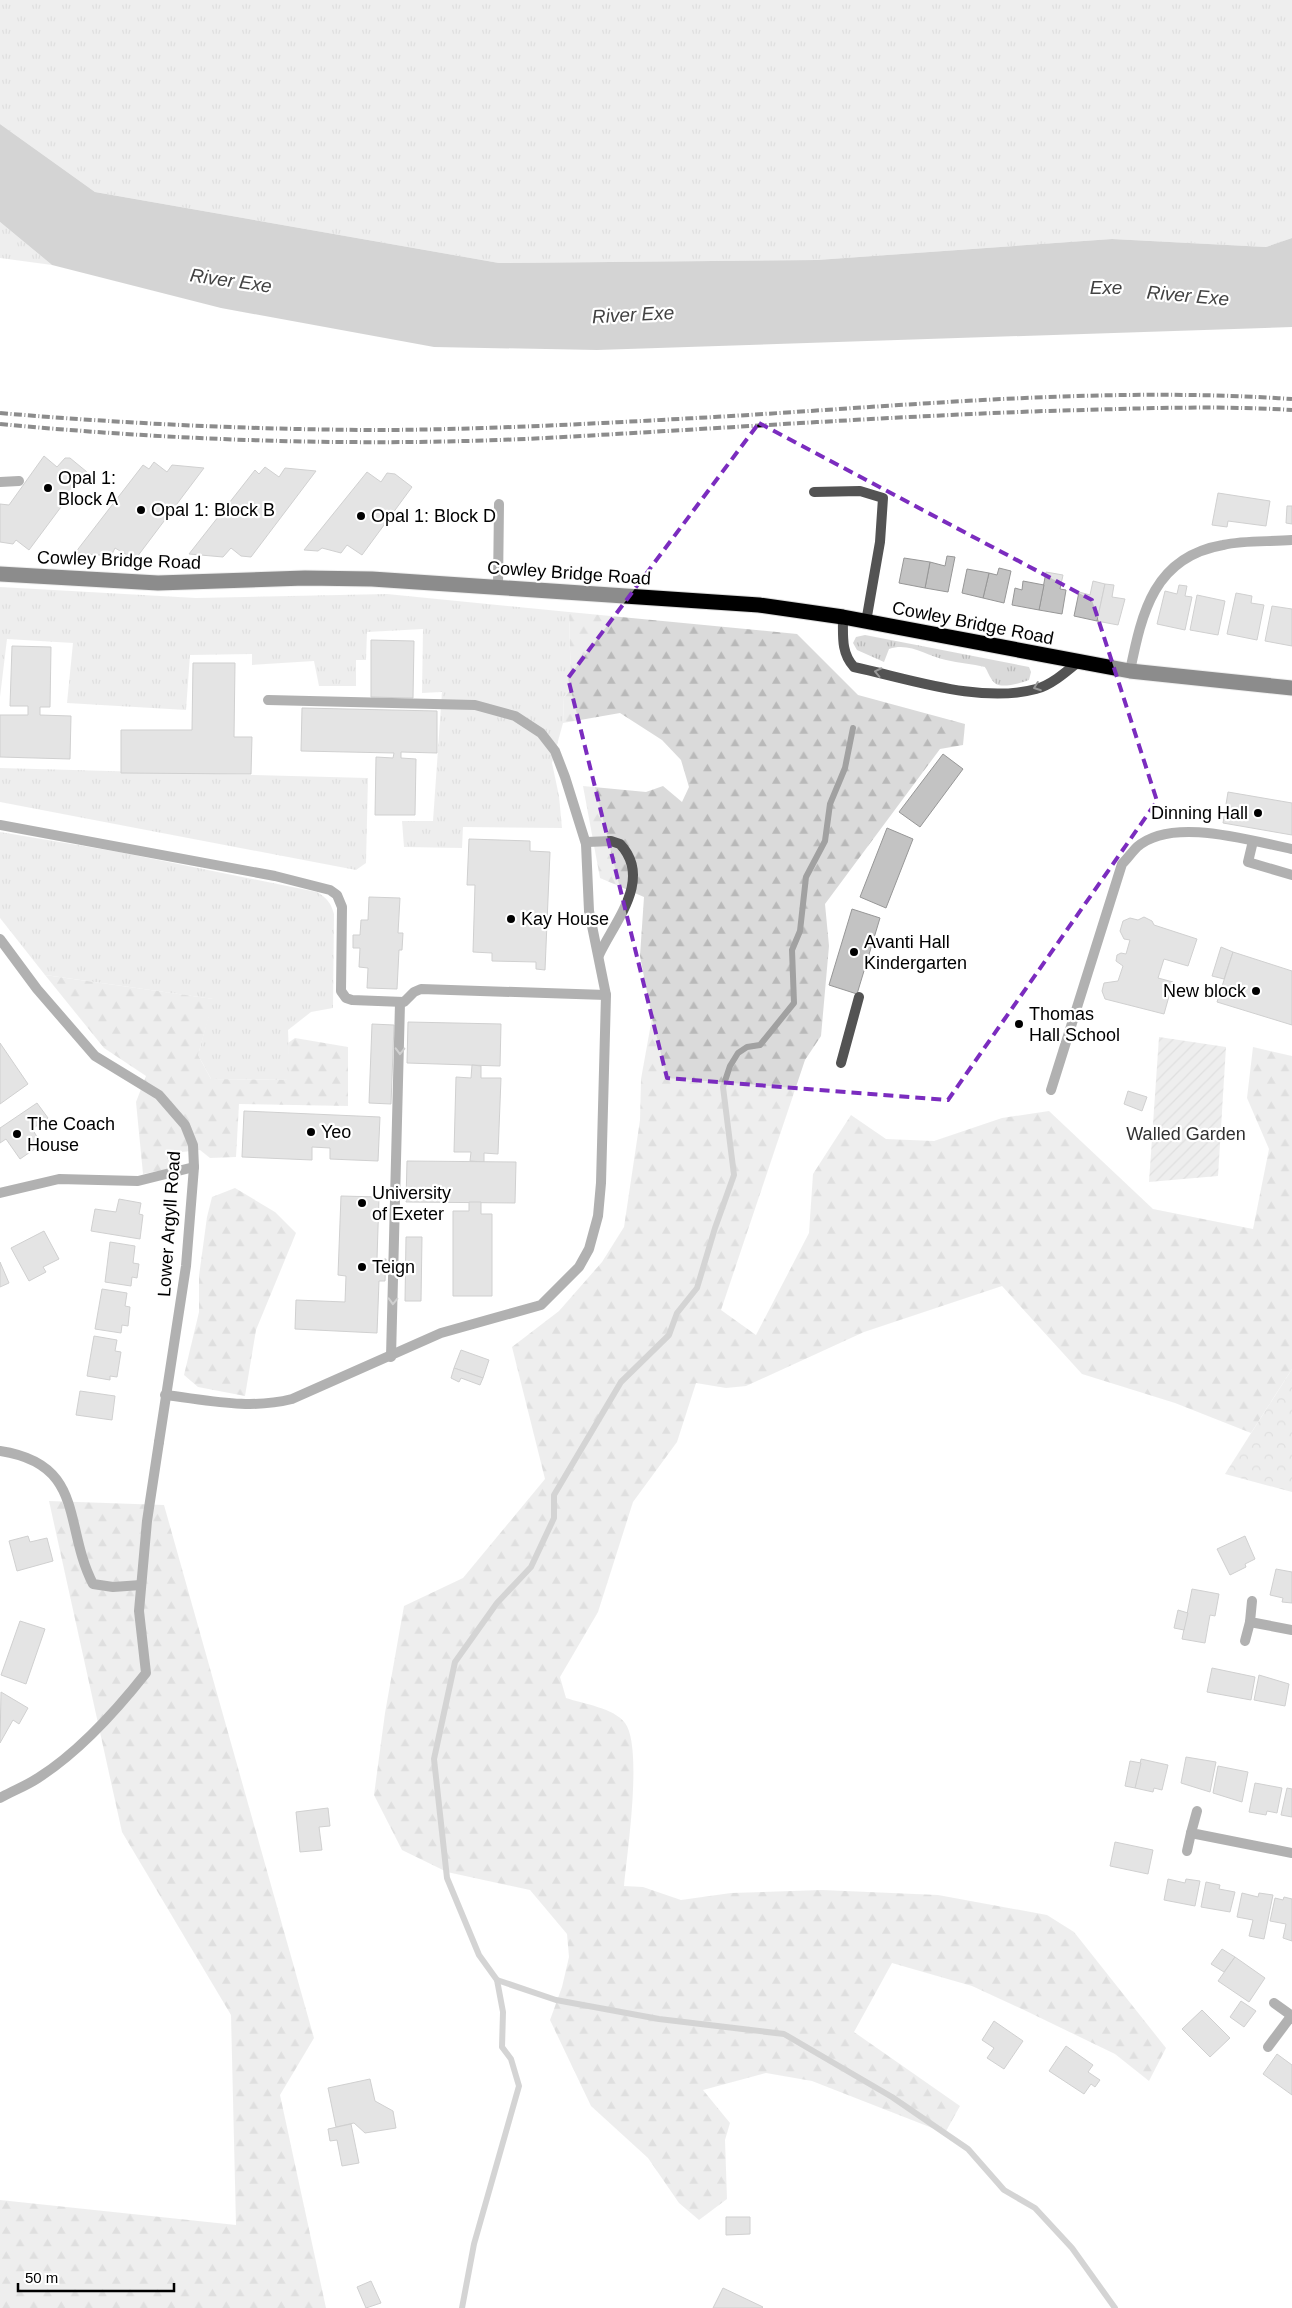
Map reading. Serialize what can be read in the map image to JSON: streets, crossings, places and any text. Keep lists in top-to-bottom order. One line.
{"streets":{"highway":["Cowley Bridge Road"],"street":["Lower Argyll Road"]},"water":["River Exe","Exe"],"parks":["Walled Garden"],"places":["Opal 1: Block A","Opal 1: Block B","Opal 1: Block D","Dinning Hall","Kay House","Avanti Hall Kindergarten","New block","Thomas Hall School","Yeo","The Coach House","University of Exeter","Teign"],"scale_bar":"50 m"}
